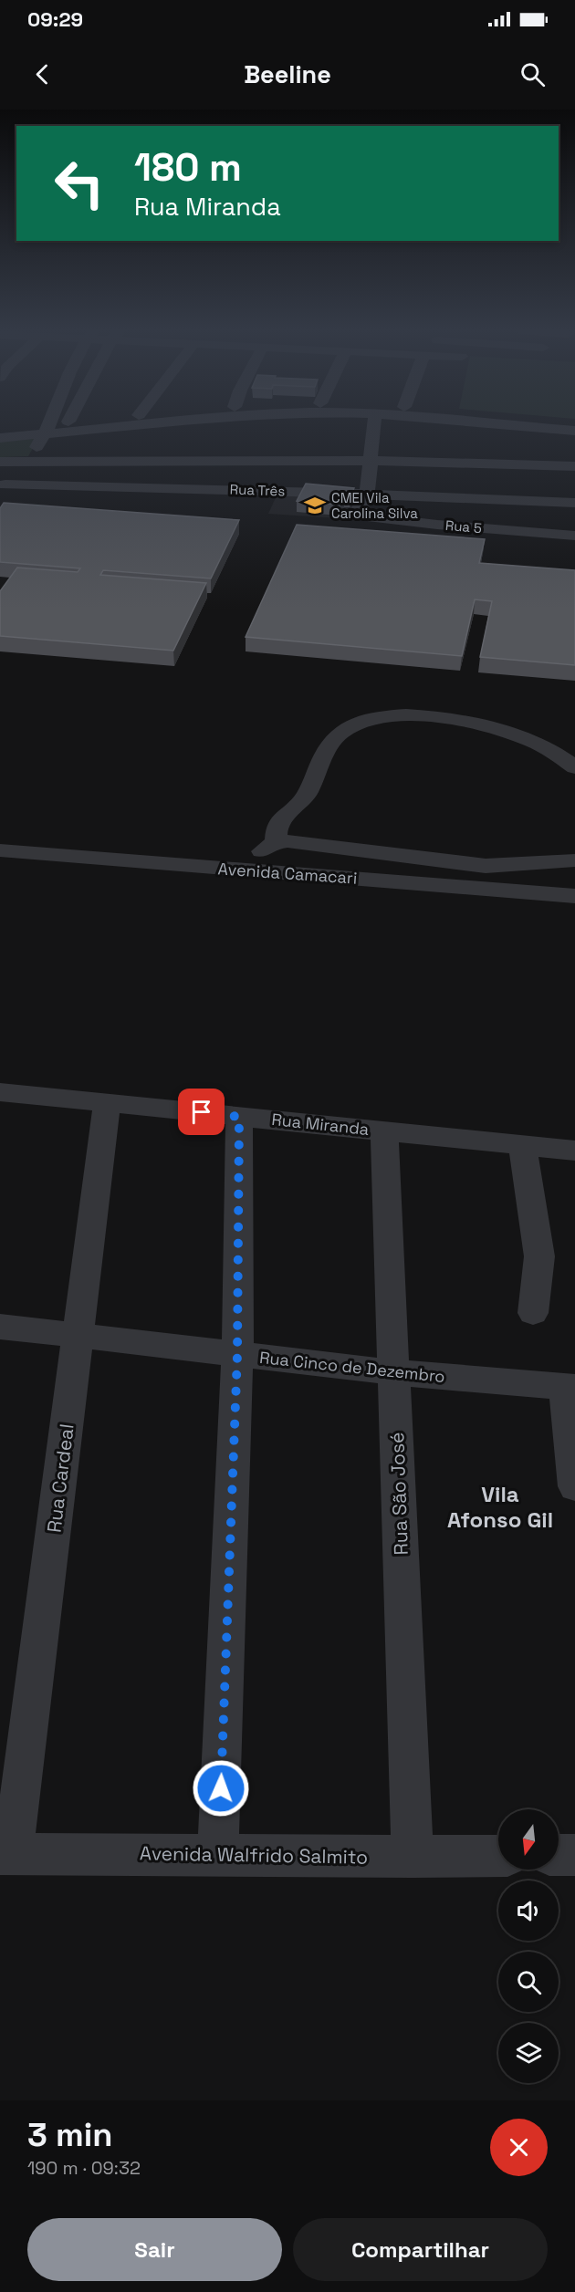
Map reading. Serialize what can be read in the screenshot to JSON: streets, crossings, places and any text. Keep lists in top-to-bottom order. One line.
{"streets":{"street":["Rua Três","Rua 5","Avenida Camacari","Rua Miranda","Rua Cinco de Dezembro","Rua Cardeal","Rua São José","Avenida Walfrido Salmito"]},"crossings":[["Rua Três","Rua 5"],["Rua Miranda","Rua Cardeal"],["Rua Miranda","Rua São José"],["Rua Cinco de Dezembro","Rua Cardeal"],["Rua Cinco de Dezembro","Rua São José"],["Rua Cardeal","Avenida Walfrido Salmito"],["Rua São José","Avenida Walfrido Salmito"]],"districts":["Vila Afonso Gil"],"places":{"school or university":["CMEI Vila Carolina Silva"]},"north":"bottom","page":{"status":"09:29","header":"Beeline","turn":["180 m","Rua Miranda"],"heading":["3 min","190 m · 09:32"],"buttons":["Sair","Compartilhar"]}}
